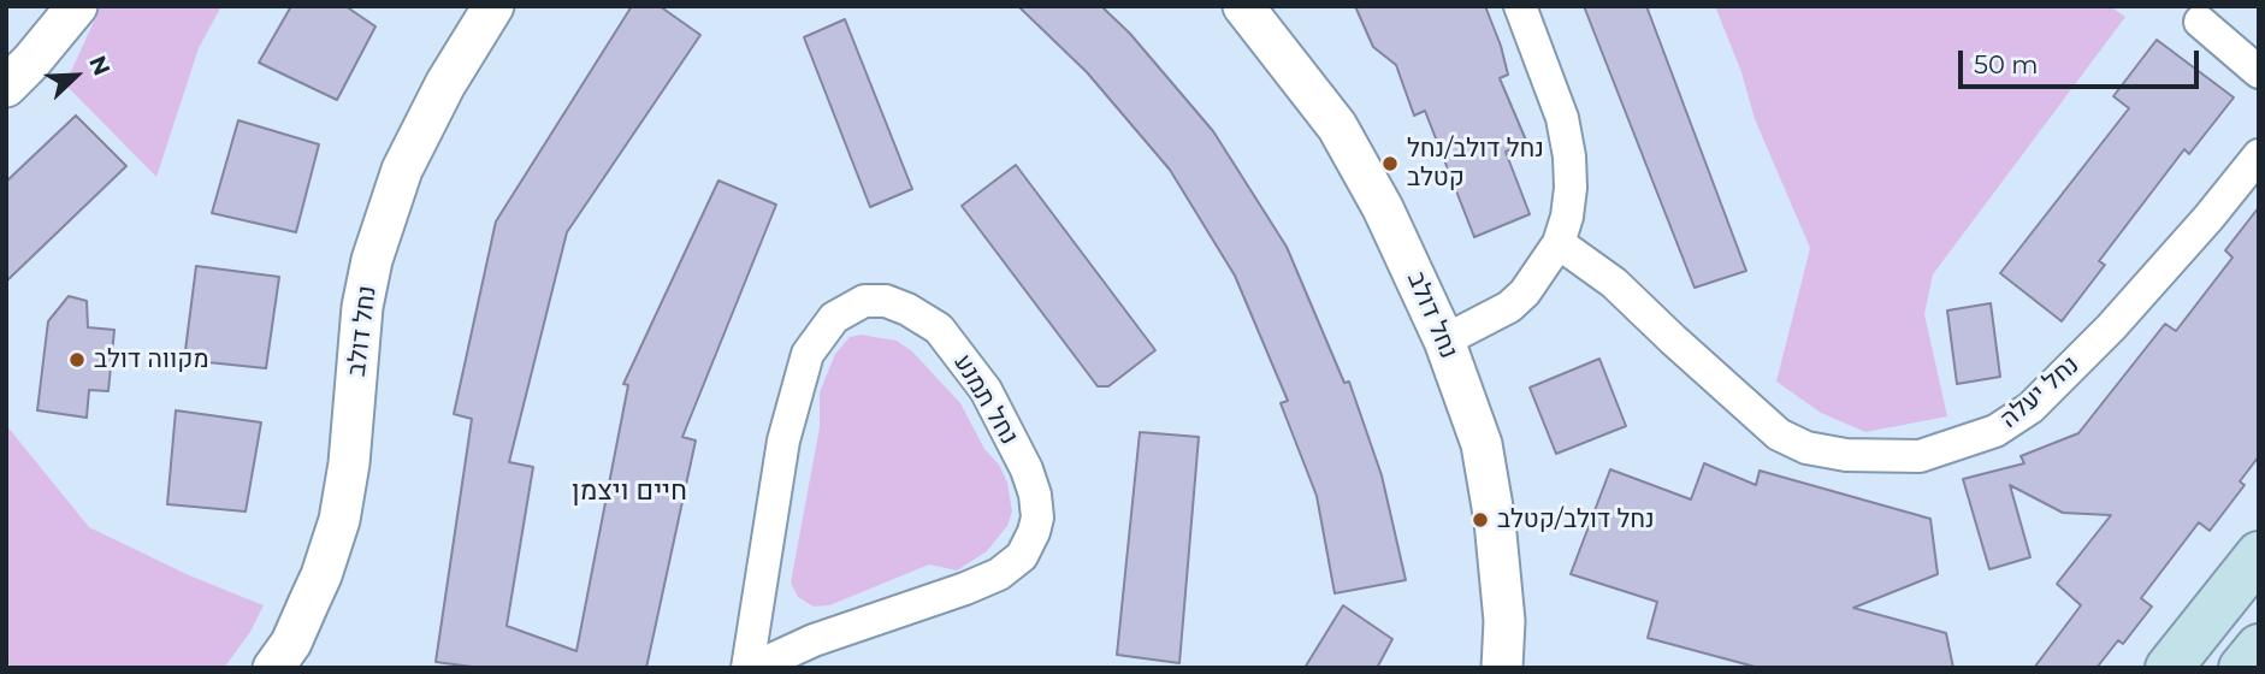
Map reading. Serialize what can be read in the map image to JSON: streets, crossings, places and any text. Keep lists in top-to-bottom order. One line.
{"streets":{"street":["נחל דולב","נחל יעלה","נחל תמנע"]},"districts":["חיים ויצמן"],"places":["נחל דולב/נחל קטלב","מקווה דולב","נחל דולב/קטלב"],"scale_bar":"50 m","north":"top right"}
